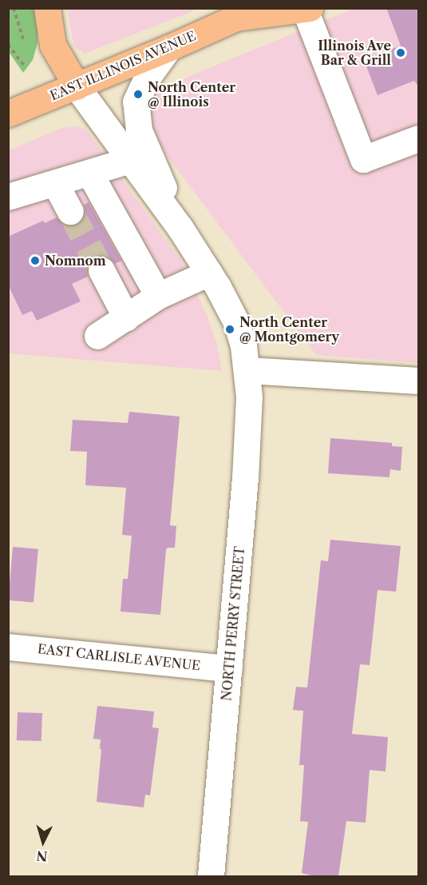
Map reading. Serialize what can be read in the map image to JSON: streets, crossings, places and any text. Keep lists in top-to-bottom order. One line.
{"streets":{"main road":["EAST ILLINOIS AVENUE"],"street":["NORTH PERRY STREET","EAST CARLISLE AVENUE"]},"crossings":[["NORTH PERRY STREET","EAST CARLISLE AVENUE"]],"places":["Illinois Ave Bar & Grill","North Center @ Illinois","Nomnom","North Center @ Montgomery"],"north":"bottom"}
